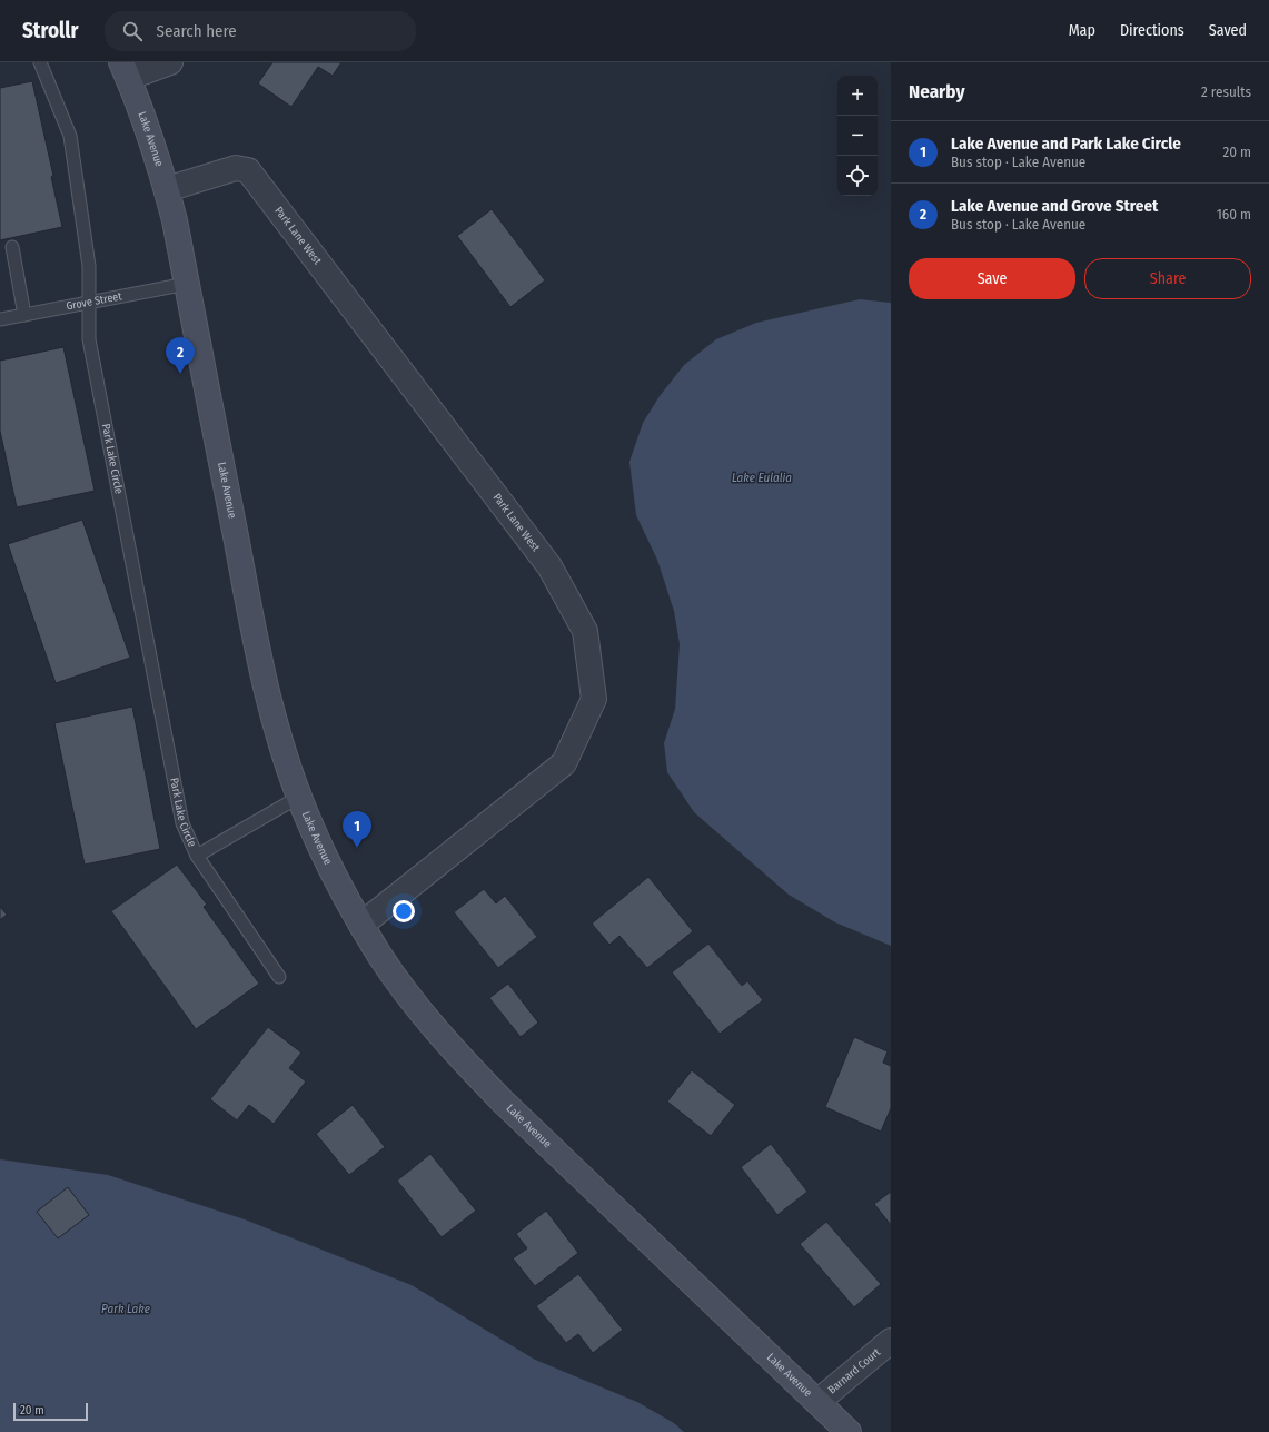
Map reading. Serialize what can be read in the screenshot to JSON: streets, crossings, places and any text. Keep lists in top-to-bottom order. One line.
{"streets":{"main road":["Lake Avenue"],"street":["Park Lane West","Barnard Court"],"lane":["Grove Street","Park Lake Circle"]},"crossings":[["Lake Avenue","Park Lane West"],["Lake Avenue","Grove Street"],["Lake Avenue","Park Lake Circle"],["Lake Avenue","Barnard Court"],["Grove Street","Park Lake Circle"]],"water":["Lake Eulalia","Park Lake"],"scale_bar":"20 m","page":{"header":"Strollr","search":"Search here","nav":["Map","Directions","Saved"],"heading":["Nearby","2 results"],"map_buttons":["+","−"],"list":[{"mark":"1","name":"Lake Avenue and Park Lake Circle","note":"Bus stop · Lake Avenue","value":"20 m"},{"mark":"2","name":"Lake Avenue and Grove Street","note":"Bus stop · Lake Avenue","value":"160 m"}],"buttons":["Save","Share"],"pins":["2","1"],"scale":"20 m"}}
